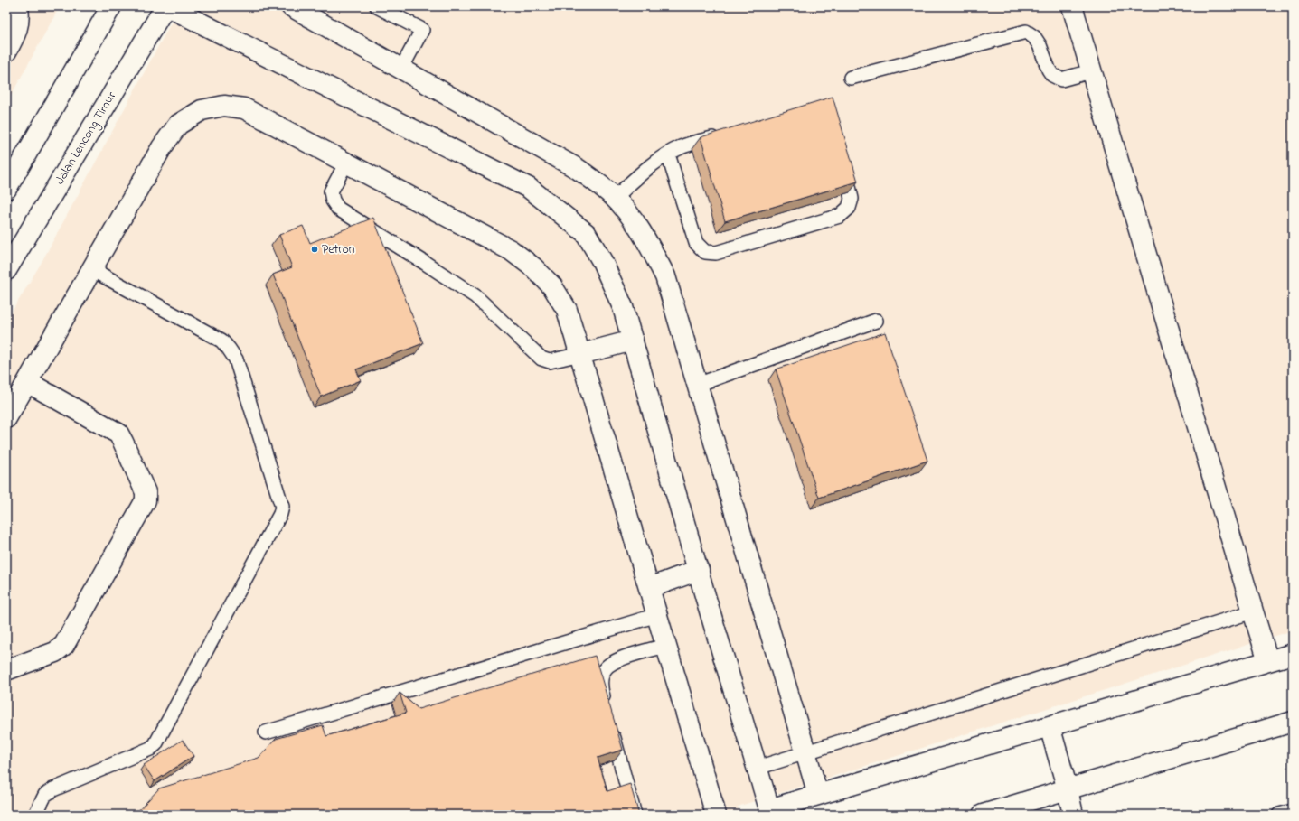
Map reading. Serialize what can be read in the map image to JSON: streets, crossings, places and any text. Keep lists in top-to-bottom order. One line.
{"streets":{"main road":["Jalan Lencong Timur"]},"places":["Petron"]}
